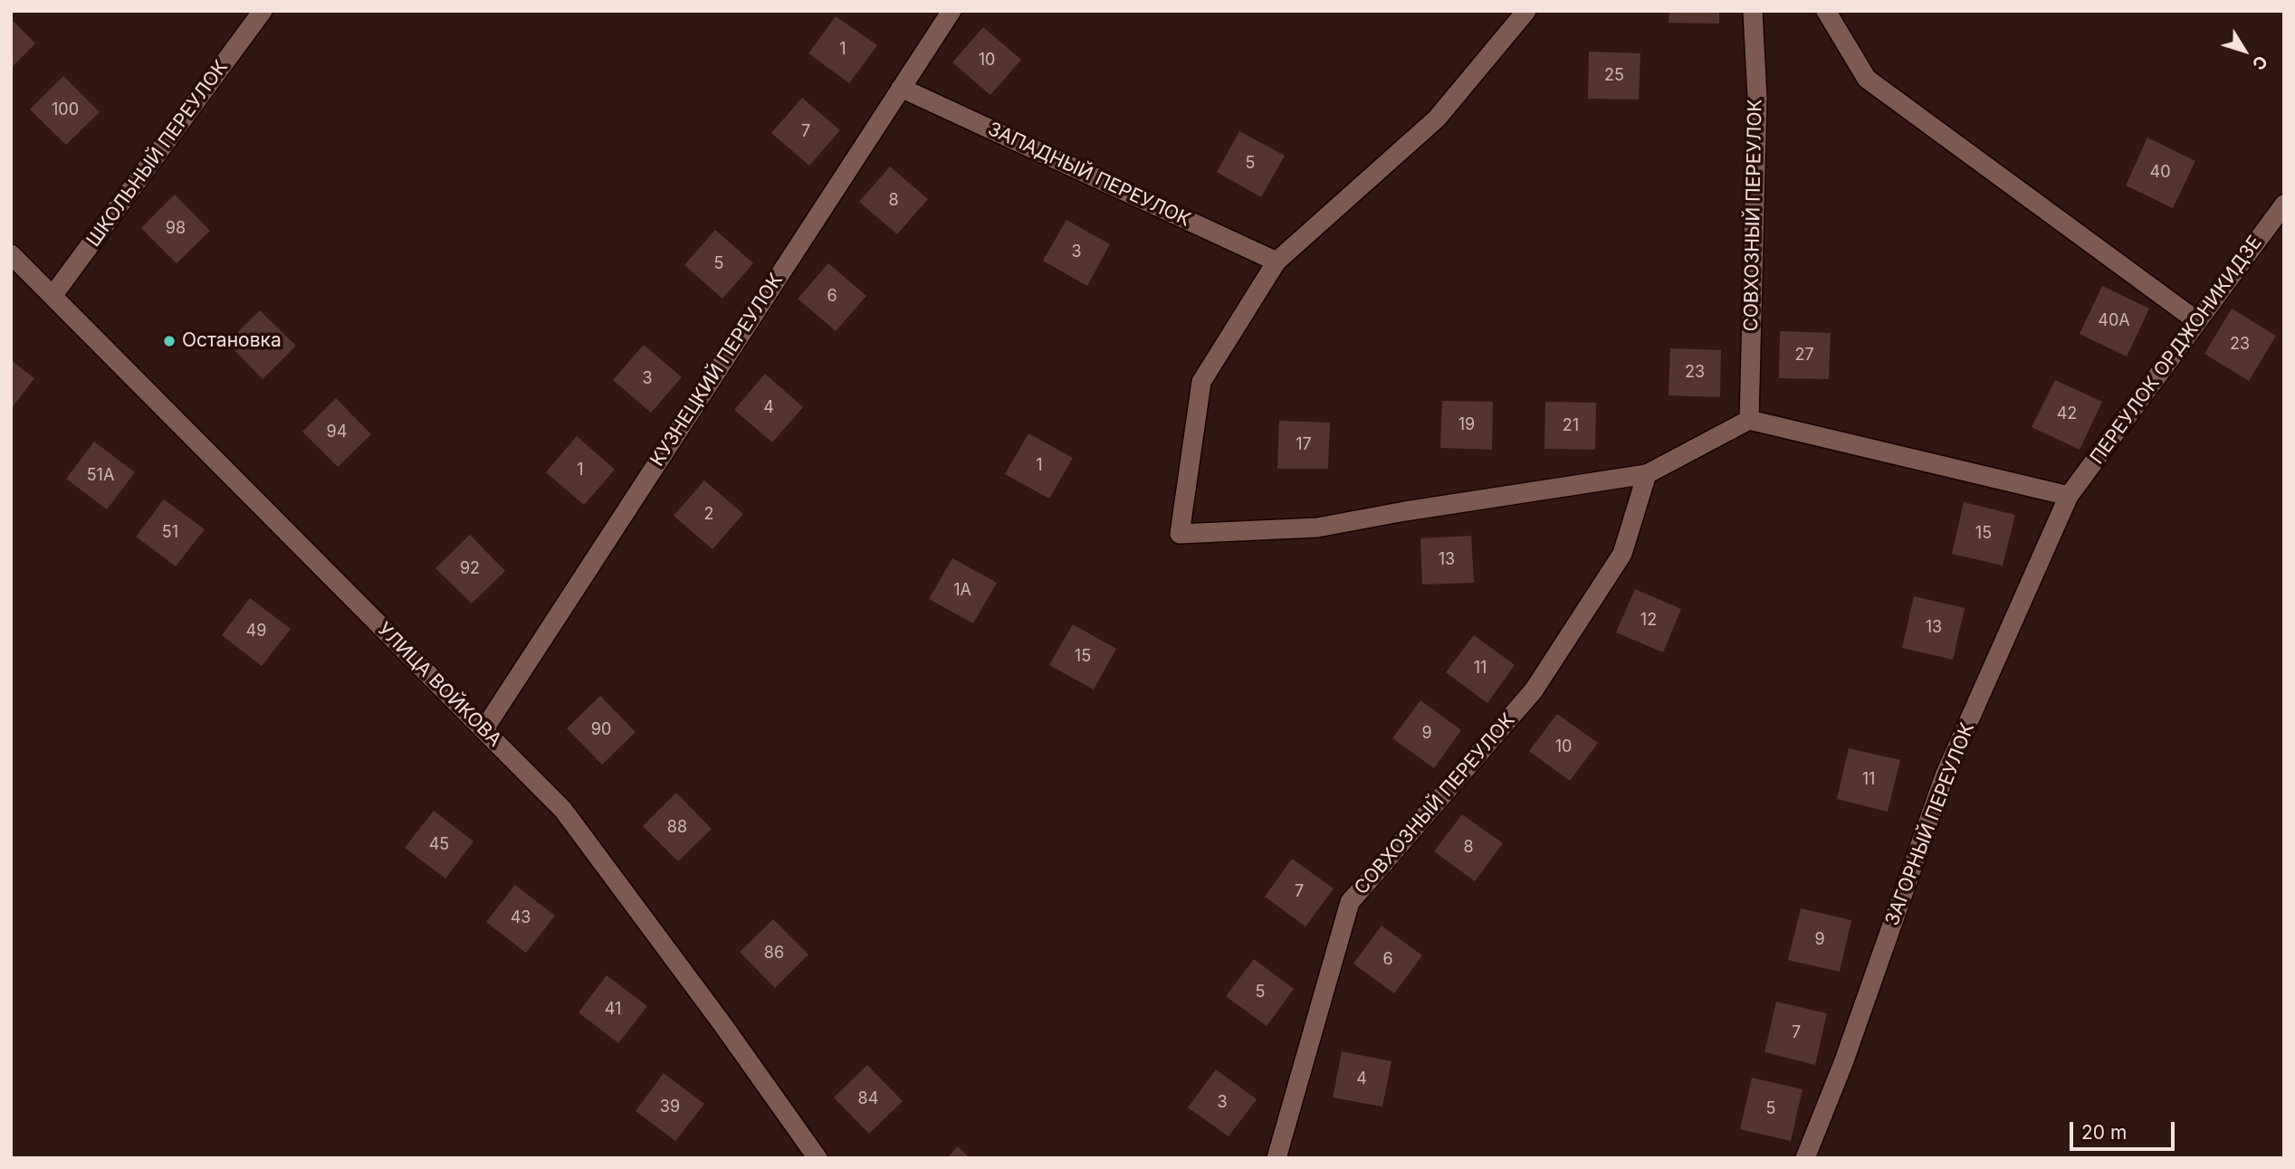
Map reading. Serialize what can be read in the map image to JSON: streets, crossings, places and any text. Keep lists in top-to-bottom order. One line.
{"streets":{"street":["ШКОЛЬНЫЙ ПЕРЕУЛОК","ЗАПАДНЫЙ ПЕРЕУЛОК","СОВХОЗНЫЙ ПЕРЕУЛОК","ПЕРЕУЛОК ОРДЖОНИКИДЗЕ","КУЗНЕЦКИЙ ПЕРЕУЛОК","УЛИЦА ВОЙКОВА","ЗАГОРНЫЙ ПЕРЕУЛОК"]},"crossings":[["ШКОЛЬНЫЙ ПЕРЕУЛОК","УЛИЦА ВОЙКОВА"],["ЗАПАДНЫЙ ПЕРЕУЛОК","КУЗНЕЦКИЙ ПЕРЕУЛОК"],["ПЕРЕУЛОК ОРДЖОНИКИДЗЕ","ЗАГОРНЫЙ ПЕРЕУЛОК"],["КУЗНЕЦКИЙ ПЕРЕУЛОК","УЛИЦА ВОЙКОВА"]],"places":["Остановка"],"house_numbers":["1","10","25","100","7","5","40","8","98","3","5","6","40А","23","27","23","3","4","42","19","21","94","17","1","1","51А","2","51","15","13","92","1А","12","13","49","15","11","90","9","10","11","88","45","8","7","43","9","86","6","5","41","7","4","84","3","39","5"],"scale_bar":"20 m","north":"bottom right"}
